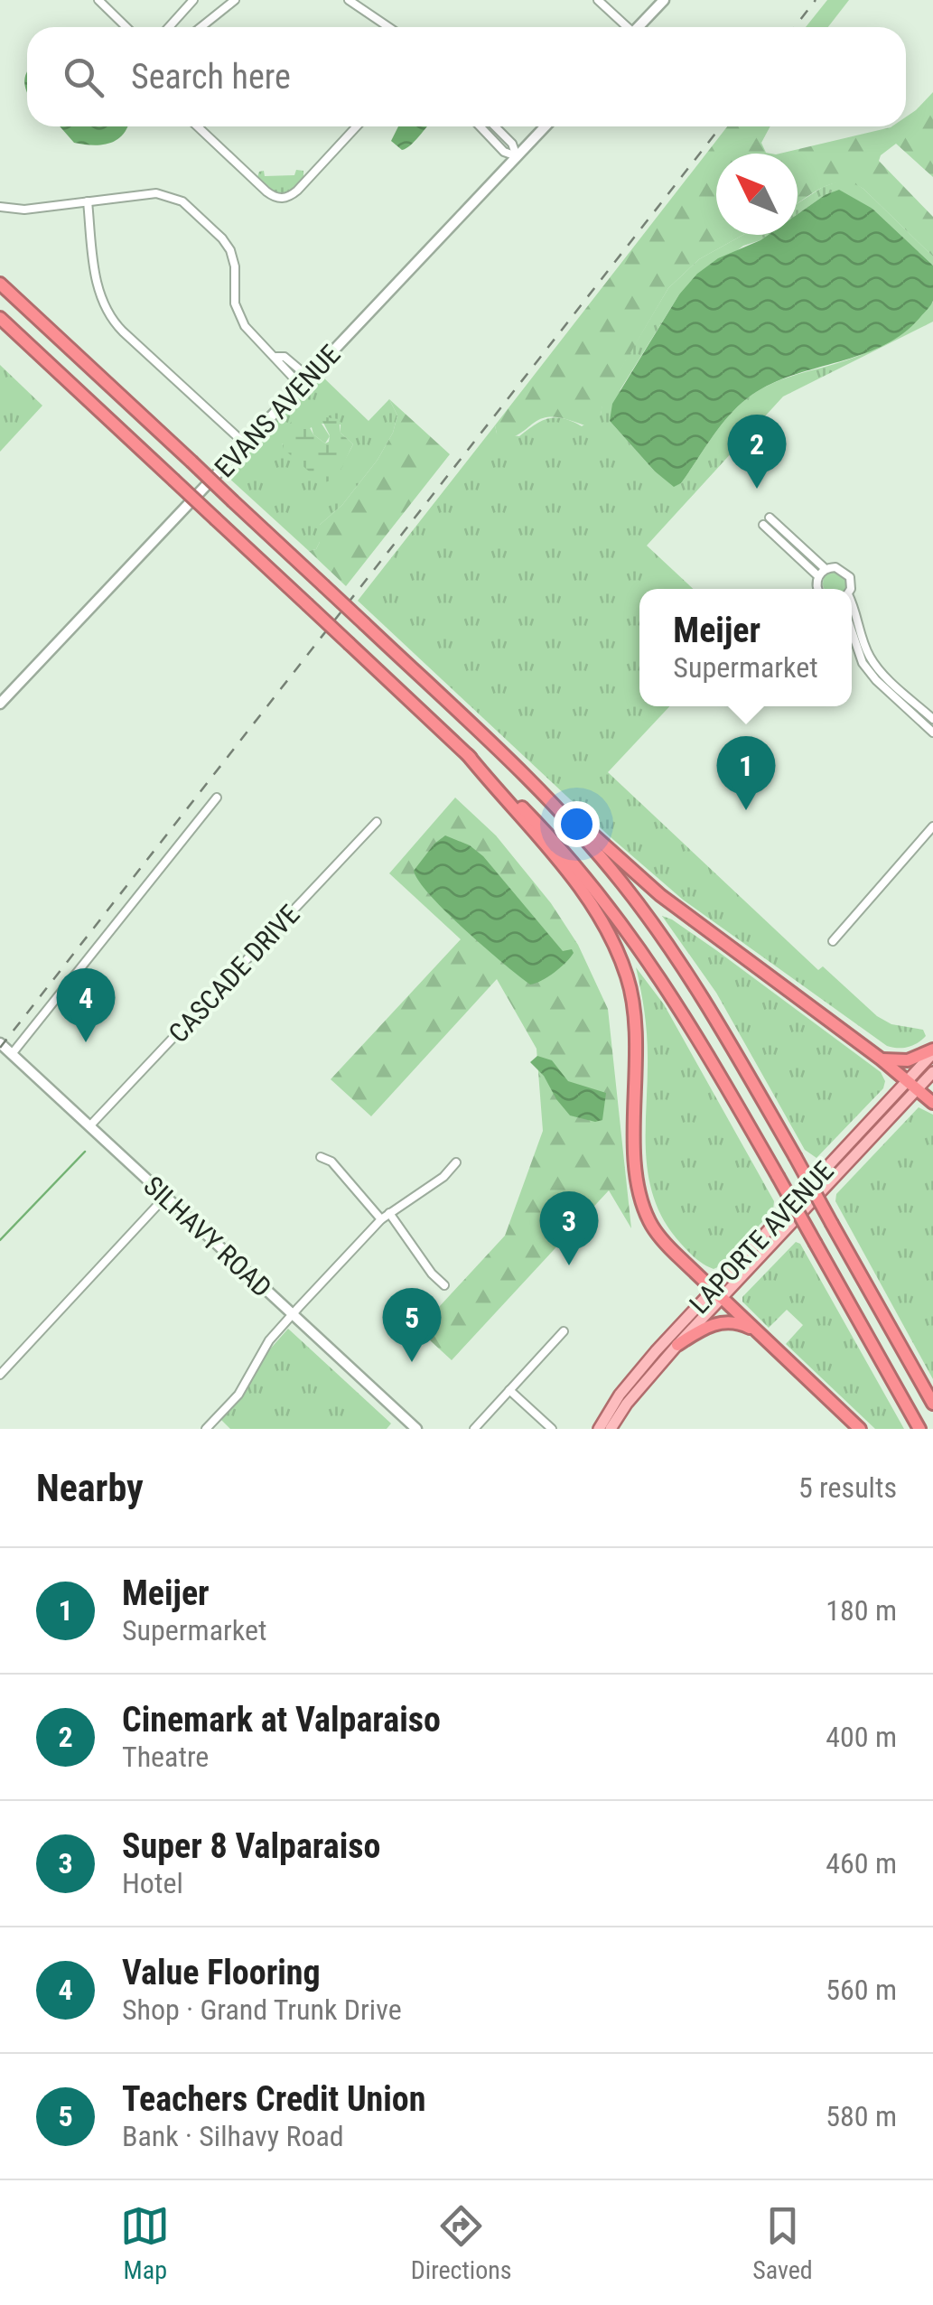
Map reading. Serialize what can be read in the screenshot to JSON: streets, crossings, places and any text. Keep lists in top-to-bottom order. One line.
{"streets":{"main road":["LAPORTE AVENUE"],"street":["EVANS AVENUE","CASCADE DRIVE","SILHAVY ROAD"]},"crossings":[["CASCADE DRIVE","SILHAVY ROAD"]],"north":"top left","page":{"search":"Search here","pins":["2","1","4","3","5"],"popup":["Meijer","Supermarket"],"heading":["Nearby","5 results"],"list":[{"mark":"1","name":"Meijer","note":"Supermarket","value":"180 m"},{"mark":"2","name":"Cinemark at Valparaiso","note":"Theatre","value":"400 m"},{"mark":"3","name":"Super 8 Valparaiso","note":"Hotel","value":"460 m"},{"mark":"4","name":"Value Flooring","note":"Shop · Grand Trunk Drive","value":"560 m"},{"mark":"5","name":"Teachers Credit Union","note":"Bank · Silhavy Road","value":"580 m"}],"nav":["Map","Directions","Saved"]}}
